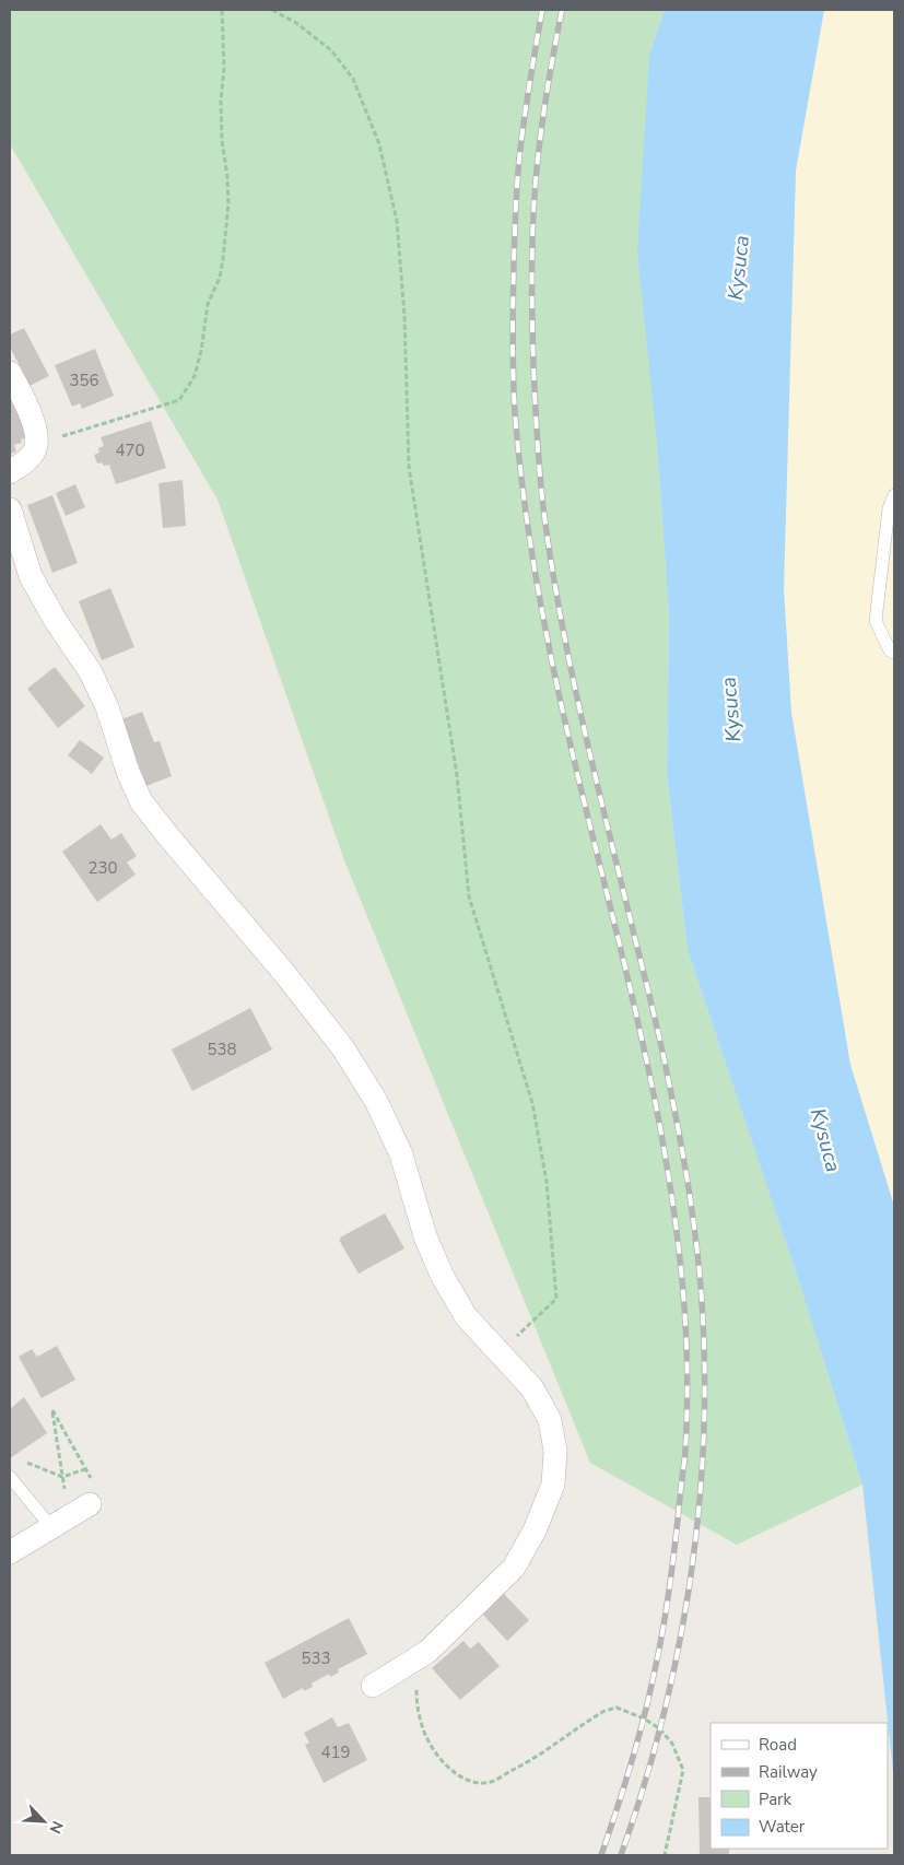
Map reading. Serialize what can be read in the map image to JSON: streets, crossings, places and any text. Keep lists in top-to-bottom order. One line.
{"water":["Kysuca"],"house_numbers":["356","470","230","538","533","419"],"legend":["Road","Railway","Park","Water"],"north":"bottom right"}
